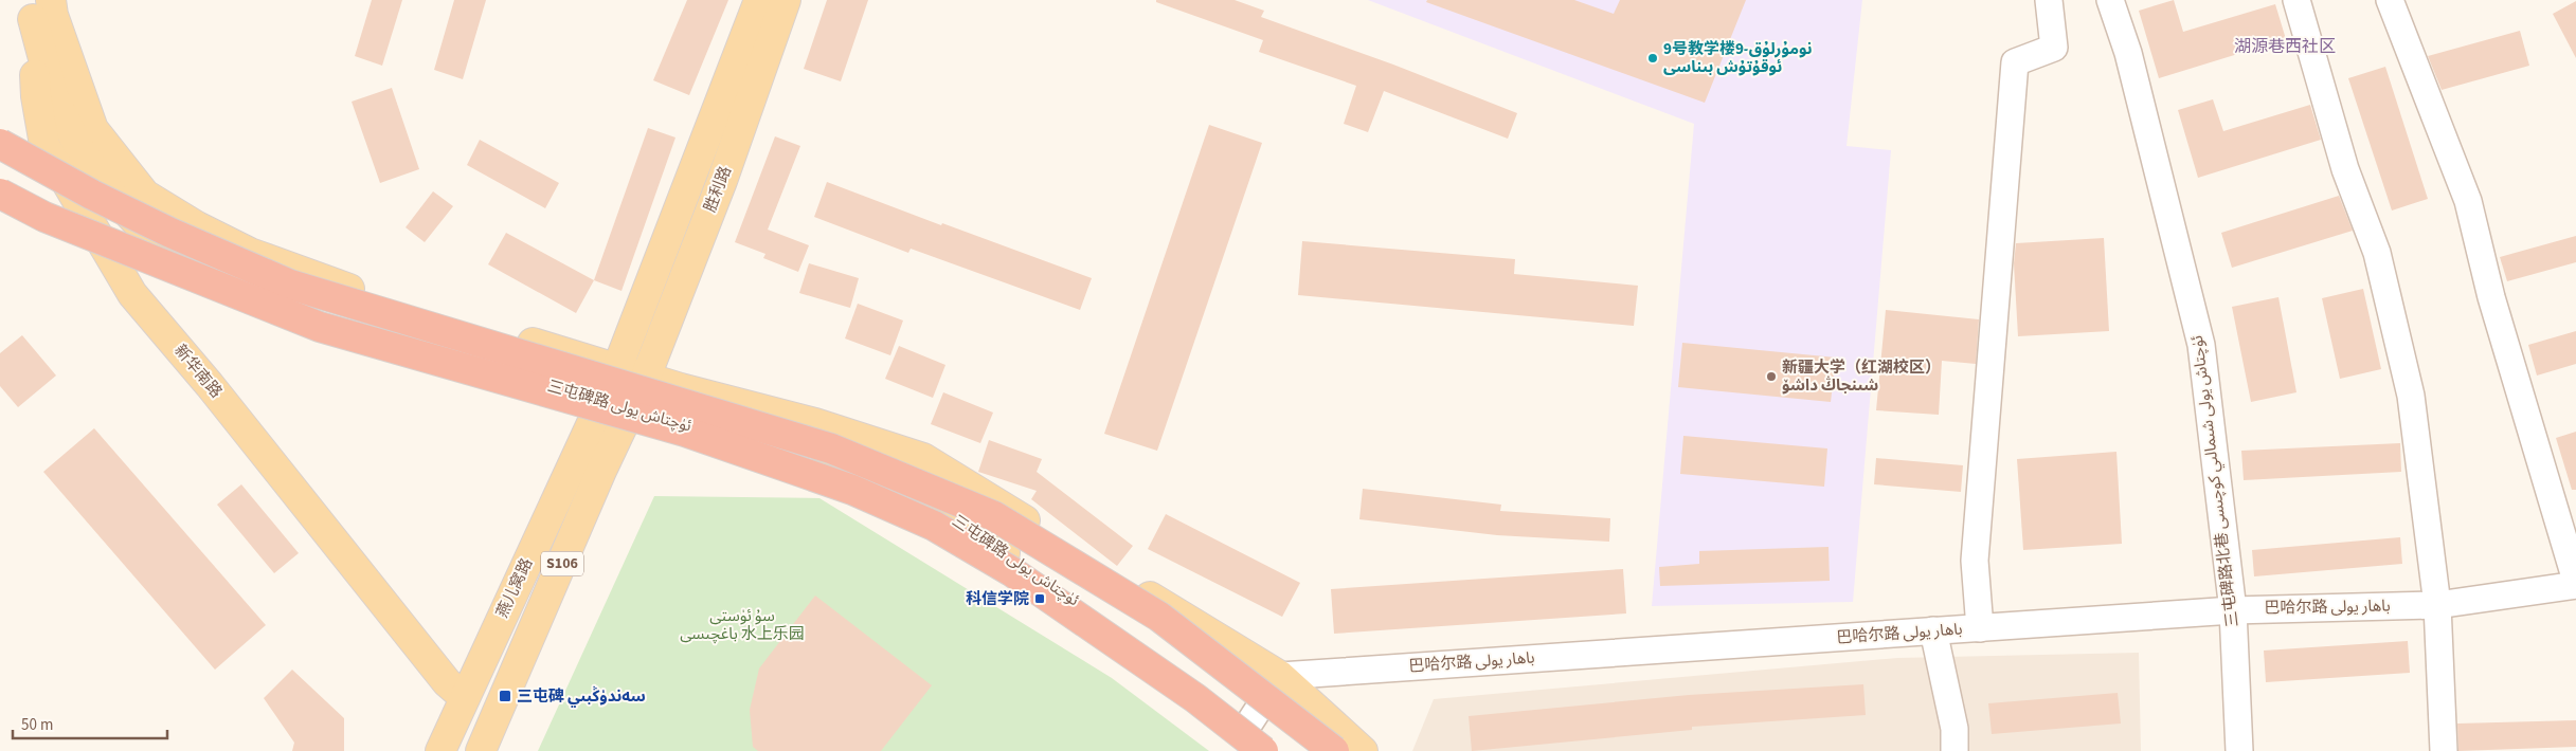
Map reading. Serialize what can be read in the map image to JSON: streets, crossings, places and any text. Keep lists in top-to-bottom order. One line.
{"streets":{"main road":["胜利路","新华南路","三屯碑路 ئۈچتاش يولى","S106","燕儿窝路"],"street":["三屯碑路北巷 ئۈچتاش يولى شىمالىي كوچىسى","巴哈尔路 باھار يولى"]},"crossings":[["胜利路","燕儿窝路"],["新华南路","三屯碑路 ئۈچتاش يولى"],["新华南路","燕儿窝路"],["三屯碑路 ئۈچتاش يولى","燕儿窝路"],["三屯碑路北巷 ئۈچتاش يولى شىمالىي كوچىسى","巴哈尔路 باھار يولى"]],"districts":["湖源巷西社区"],"parks":["سۇ ئۈستى باغچىسى 水上乐园"],"places":{"other":["9号教学楼9-نومۇرلۇق ئوقۇتۇش بىناسى","新疆大学（红湖校区） شىنجاڭ داشۆ"],"transit":["科信学院","三屯碑 سەندۈڭبىي"]},"scale_bar":"50 m"}
